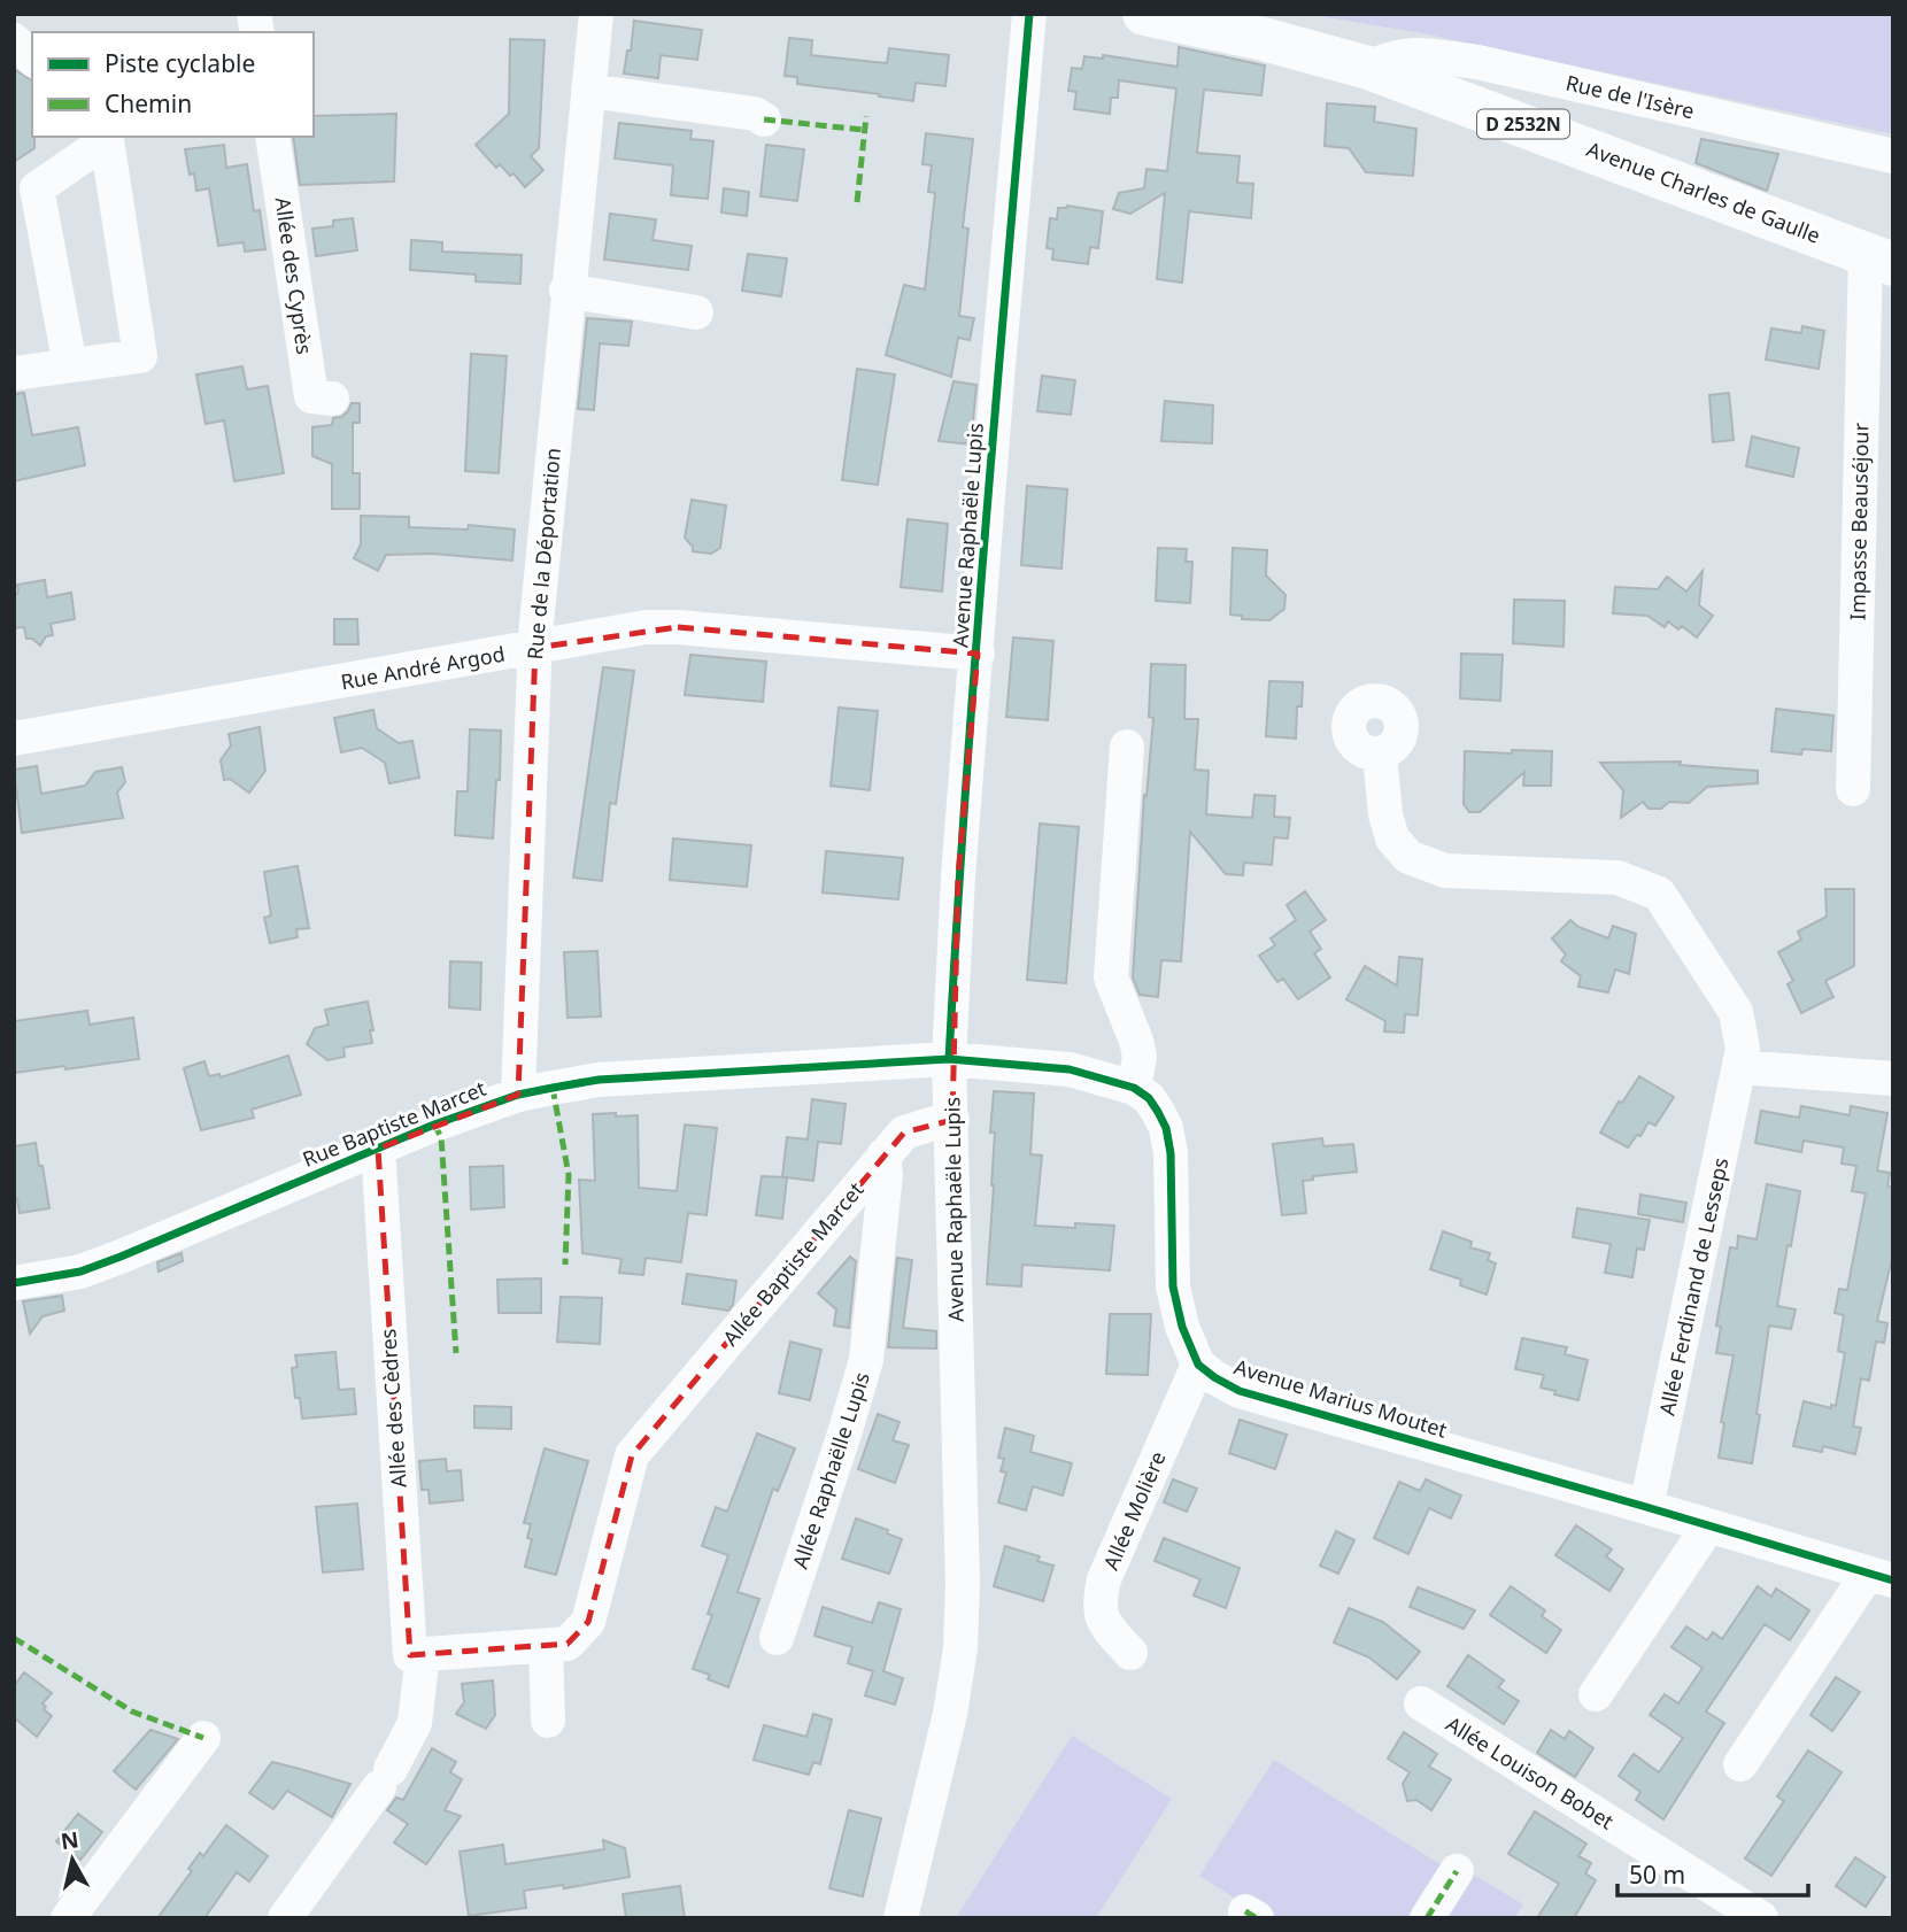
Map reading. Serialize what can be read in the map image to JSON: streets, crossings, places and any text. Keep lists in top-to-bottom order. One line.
{"streets":{"main road":["D 2532N","Avenue Charles de Gaulle"],"street":["Rue de l'Isère","Allée des Cyprès","Impasse Beauséjour","Avenue Raphaële Lupis","Rue de la Déportation","Rue André Argod","Rue Baptiste Marcet","Allée Baptiste Marcet","Allée Ferdinand de Lesseps","Avenue Marius Moutet","Allée des Cèdres","Allée Raphaëlle Lupis","Allée Molière","Allée Louison Bobet"]},"crossings":[["Rue de l'Isère","Avenue Charles de Gaulle"],["Avenue Charles de Gaulle","Impasse Beauséjour"],["Avenue Raphaële Lupis","Rue André Argod"],["Avenue Raphaële Lupis","Rue Baptiste Marcet"],["Avenue Raphaële Lupis","Allée Baptiste Marcet"],["Rue de la Déportation","Rue André Argod"],["Rue de la Déportation","Rue Baptiste Marcet"],["Rue Baptiste Marcet","Allée des Cèdres"],["Allée Baptiste Marcet","Allée Raphaëlle Lupis"],["Allée Ferdinand de Lesseps","Avenue Marius Moutet"],["Avenue Marius Moutet","Allée Molière"]],"legend":["Piste cyclable","Chemin"],"scale_bar":"50 m","north":"top"}
